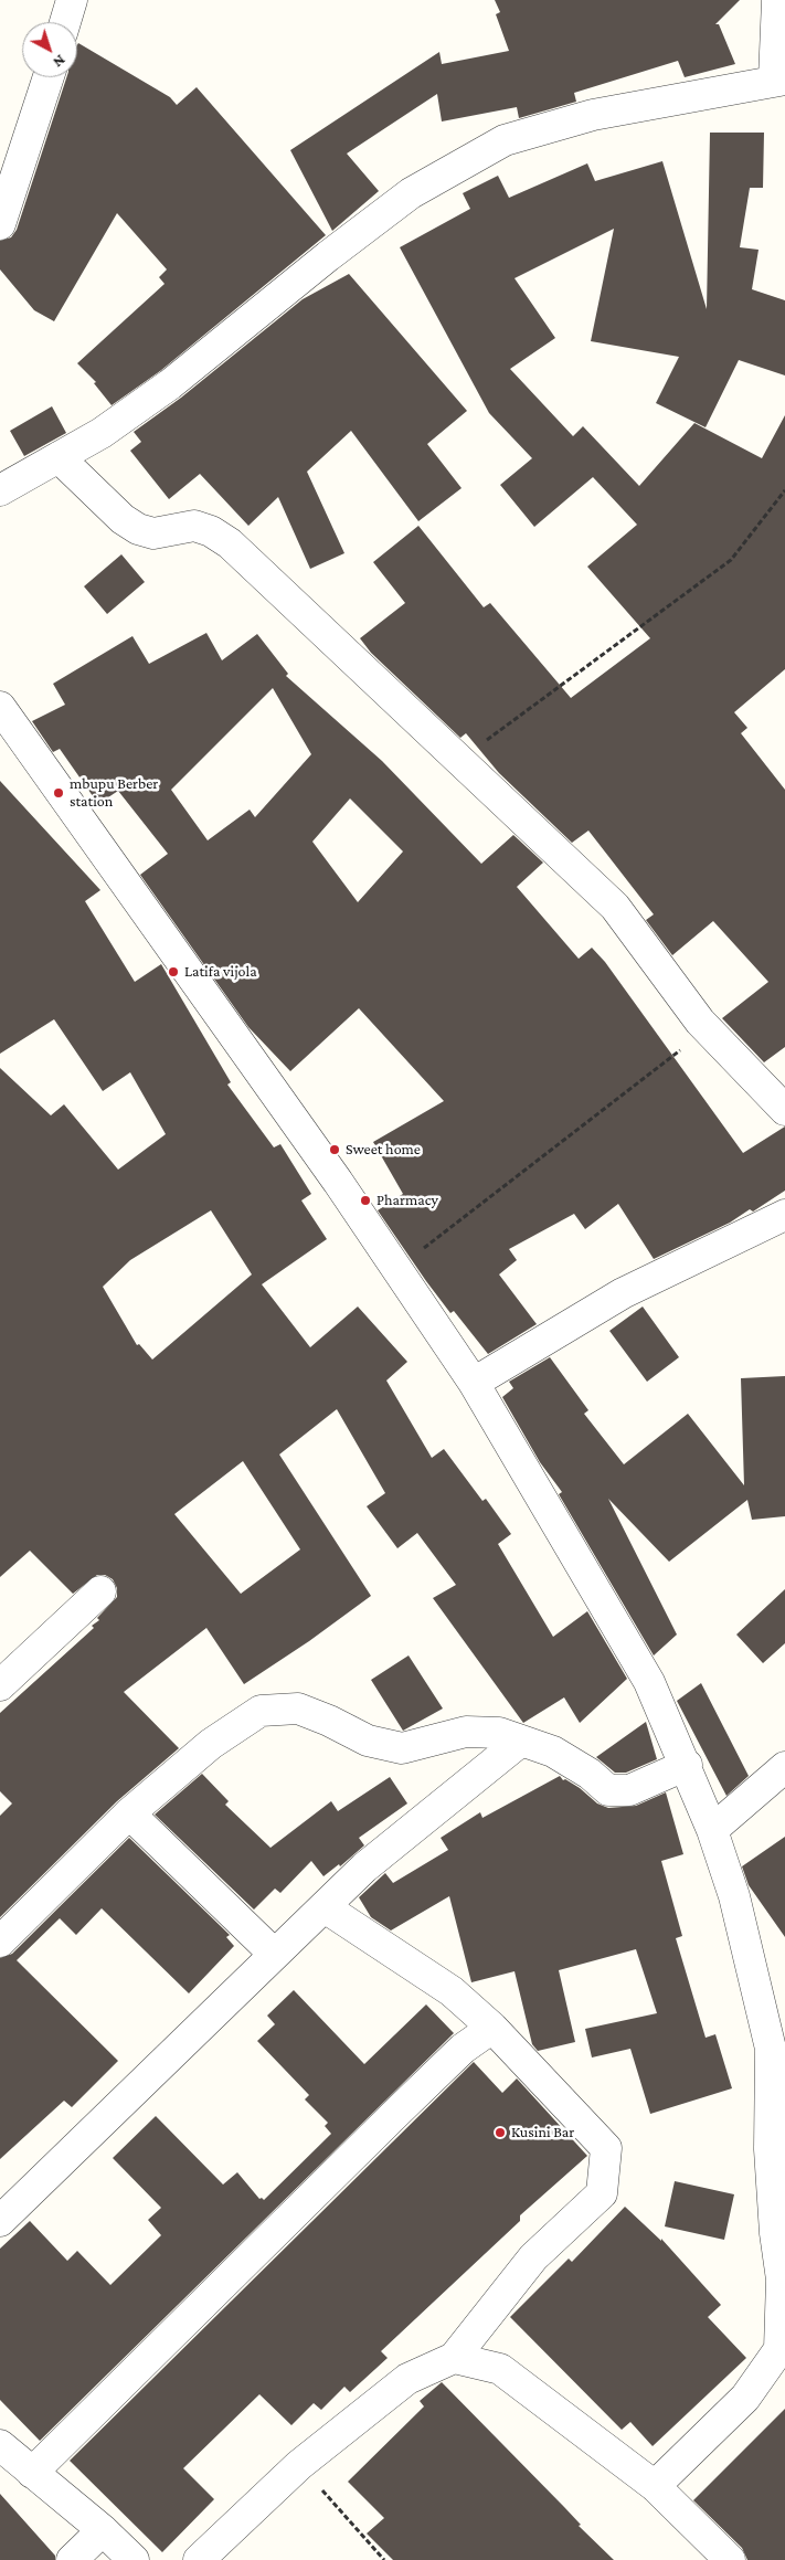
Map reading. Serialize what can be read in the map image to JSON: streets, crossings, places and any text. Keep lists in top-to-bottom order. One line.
{"places":["mbupu Berber station","Latifa vijola","Sweet home","Pharmacy","Kusini Bar"],"north":"bottom right"}
